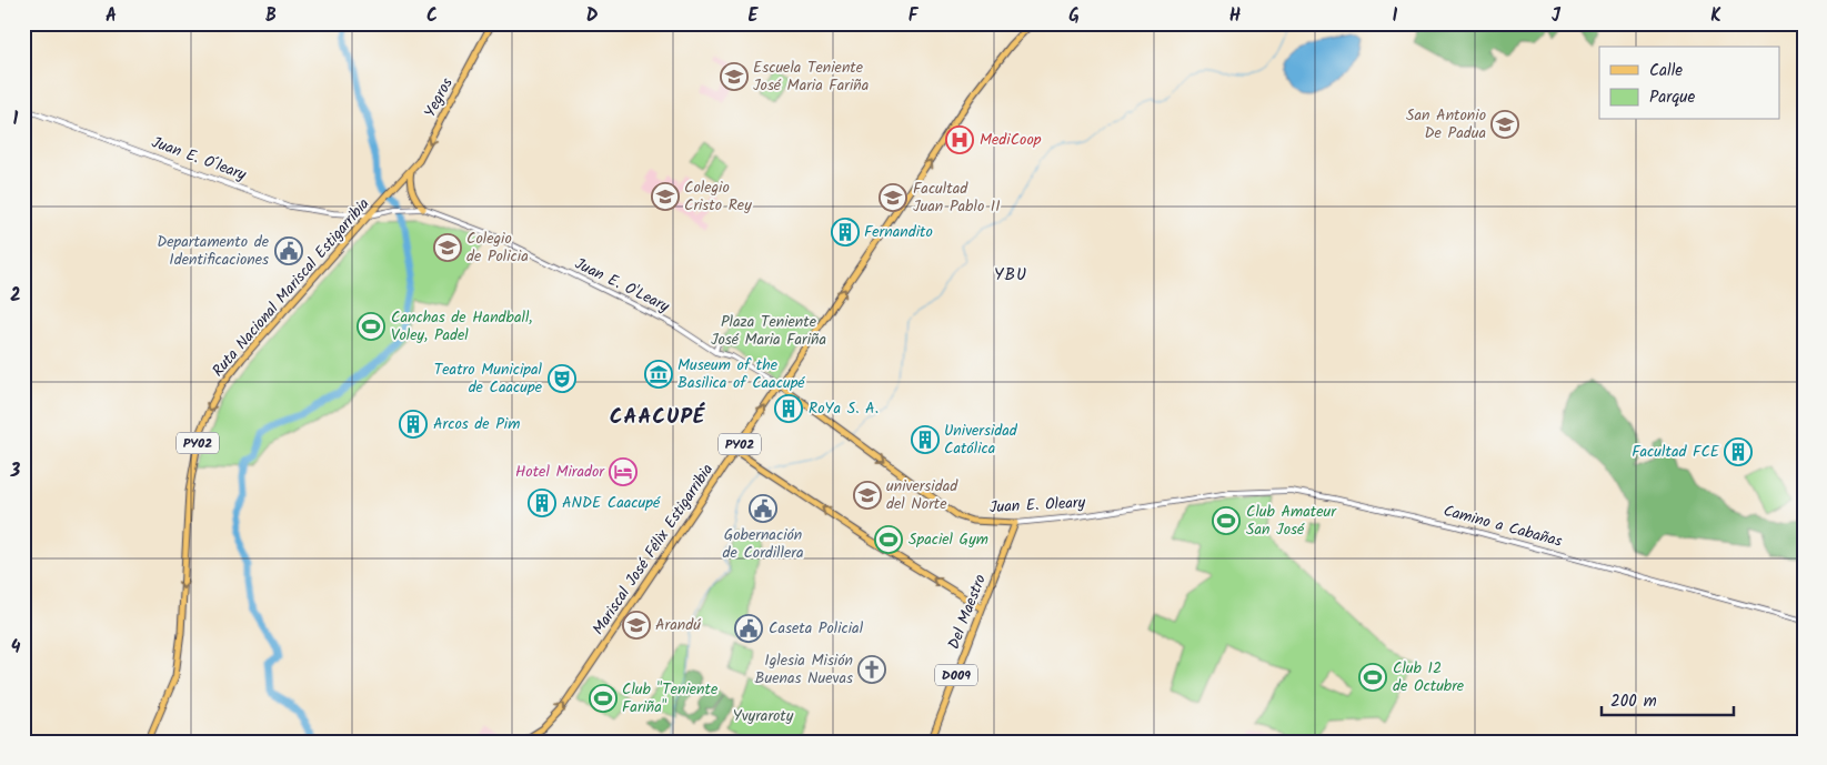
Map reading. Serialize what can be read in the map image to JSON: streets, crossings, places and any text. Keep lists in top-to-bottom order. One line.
{"streets":{"main road":["Yegros","Juan E. O'Leary","Ruta Nacional Mariscal Estigarribia","PY02","Juan E. Oleary","Mariscal José Félix Estigarribia","Del Maestro","D009"],"street":["Juan E. O´leary","Camino a Cabañas"]},"crossings":[["Yegros","Ruta Nacional Mariscal Estigarribia"],["Juan E. O´leary","Juan E. O'Leary"],["Juan E. O´leary","Ruta Nacional Mariscal Estigarribia"],["Juan E. O'Leary","Ruta Nacional Mariscal Estigarribia"],["Juan E. O'Leary","Juan E. Oleary"],["Juan E. O'Leary","Mariscal José Félix Estigarribia"],["Juan E. Oleary","Camino a Cabañas"],["Juan E. Oleary","Del Maestro"]],"one_way":["Yegros","Ruta Nacional Mariscal Estigarribia","Juan E. Oleary","Mariscal José Félix Estigarribia"],"districts":["YBU","CAACUPÉ"],"parks":["Plaza Teniente José Maria Fariña","Yvyraroty"],"places":{"school or university":["Escuela Teniente José Maria Fariña","San Antonio De Padua","Colegio Cristo Rey","Facultad Juan Pablo II","Colegio de Policia","universidad del Norte","Arandú"],"hospital":["MediCoop"],"building":["Fernandito","RoYa S. A.","Arcos de Pim","Universidad Católica","Facultad FCE","ANDE Caacupé"],"public building":["Departamento de Identificaciones","Gobernación de Cordillera","Caseta Policial"],"sports":["Canchas de Handball, Voley, Padel","Club Amateur San José","Spaciel Gym","Club 12 de Octubre","Club \"Teniente Fariña\""],"museum":["Museum of the Basilica of Caacupé"],"theatre":["Teatro Municipal de Caacupe"],"hotel":["Hotel Mirador"],"church":["Iglesia Misión Buenas Nuevas"]},"legend":["Calle","Parque"],"scale_bar":"200 m","grid":{"columns":["A","B","C","D","E","F","G","H","I","J","K"],"rows":["1","2","3","4"]}}
